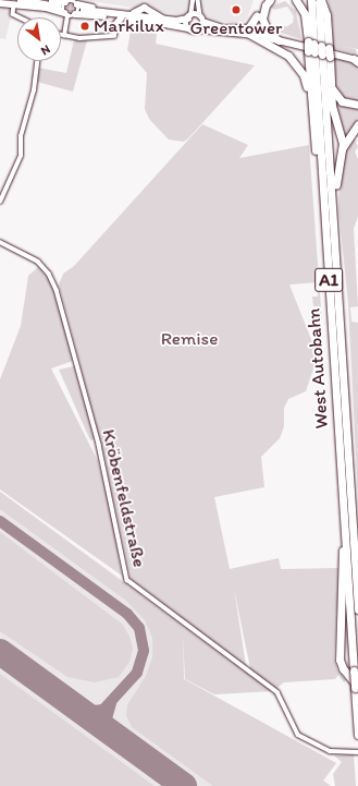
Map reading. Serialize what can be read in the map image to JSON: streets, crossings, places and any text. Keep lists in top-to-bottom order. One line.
{"streets":{"highway":["A1","West Autobahn"],"street":["Kröbenfeldstraße"]},"parks":["Remise"],"places":["Greentower","Markilux"],"north":"bottom right"}
